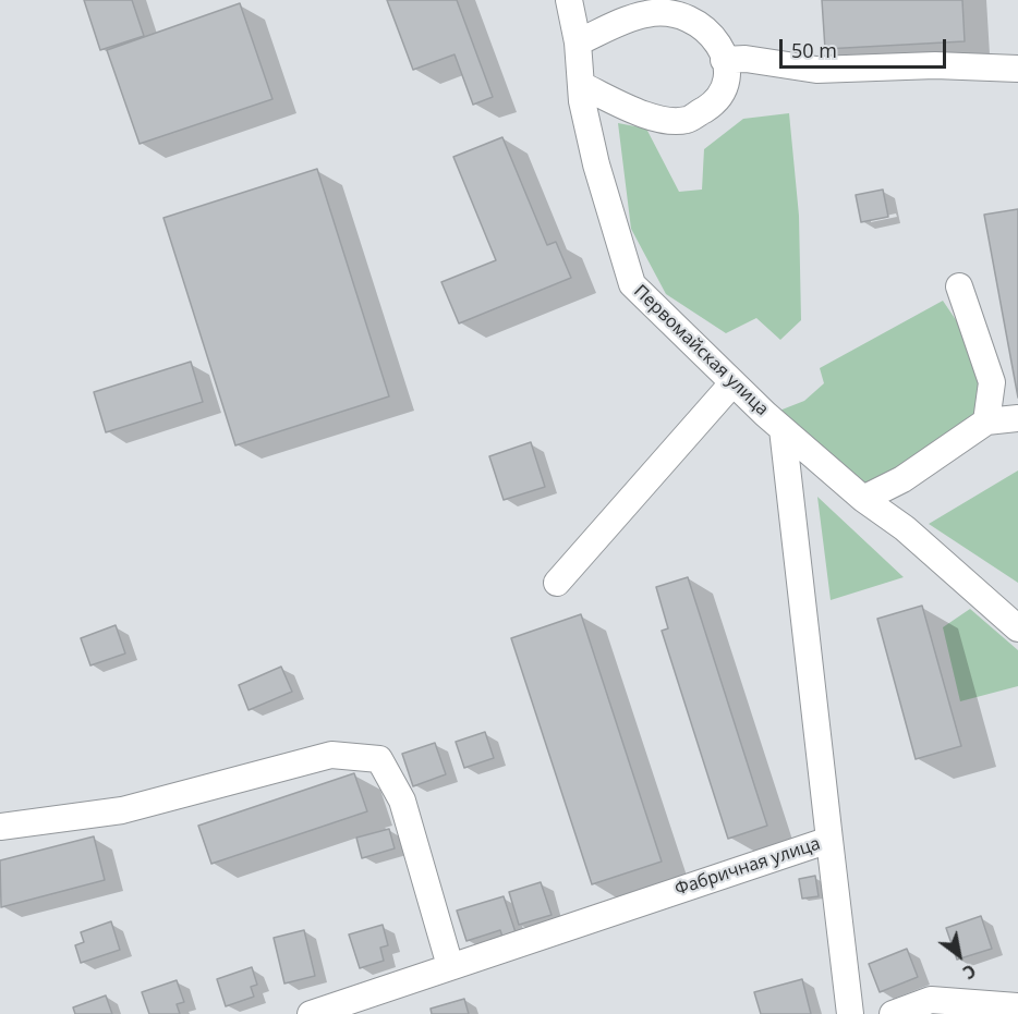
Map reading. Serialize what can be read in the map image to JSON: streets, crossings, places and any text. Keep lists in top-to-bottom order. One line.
{"streets":{"street":["Первомайская улица","Фабричная улица"]},"crossings":[["Первомайская улица","Фабричная улица"]],"scale_bar":"50 m","north":"bottom right"}
